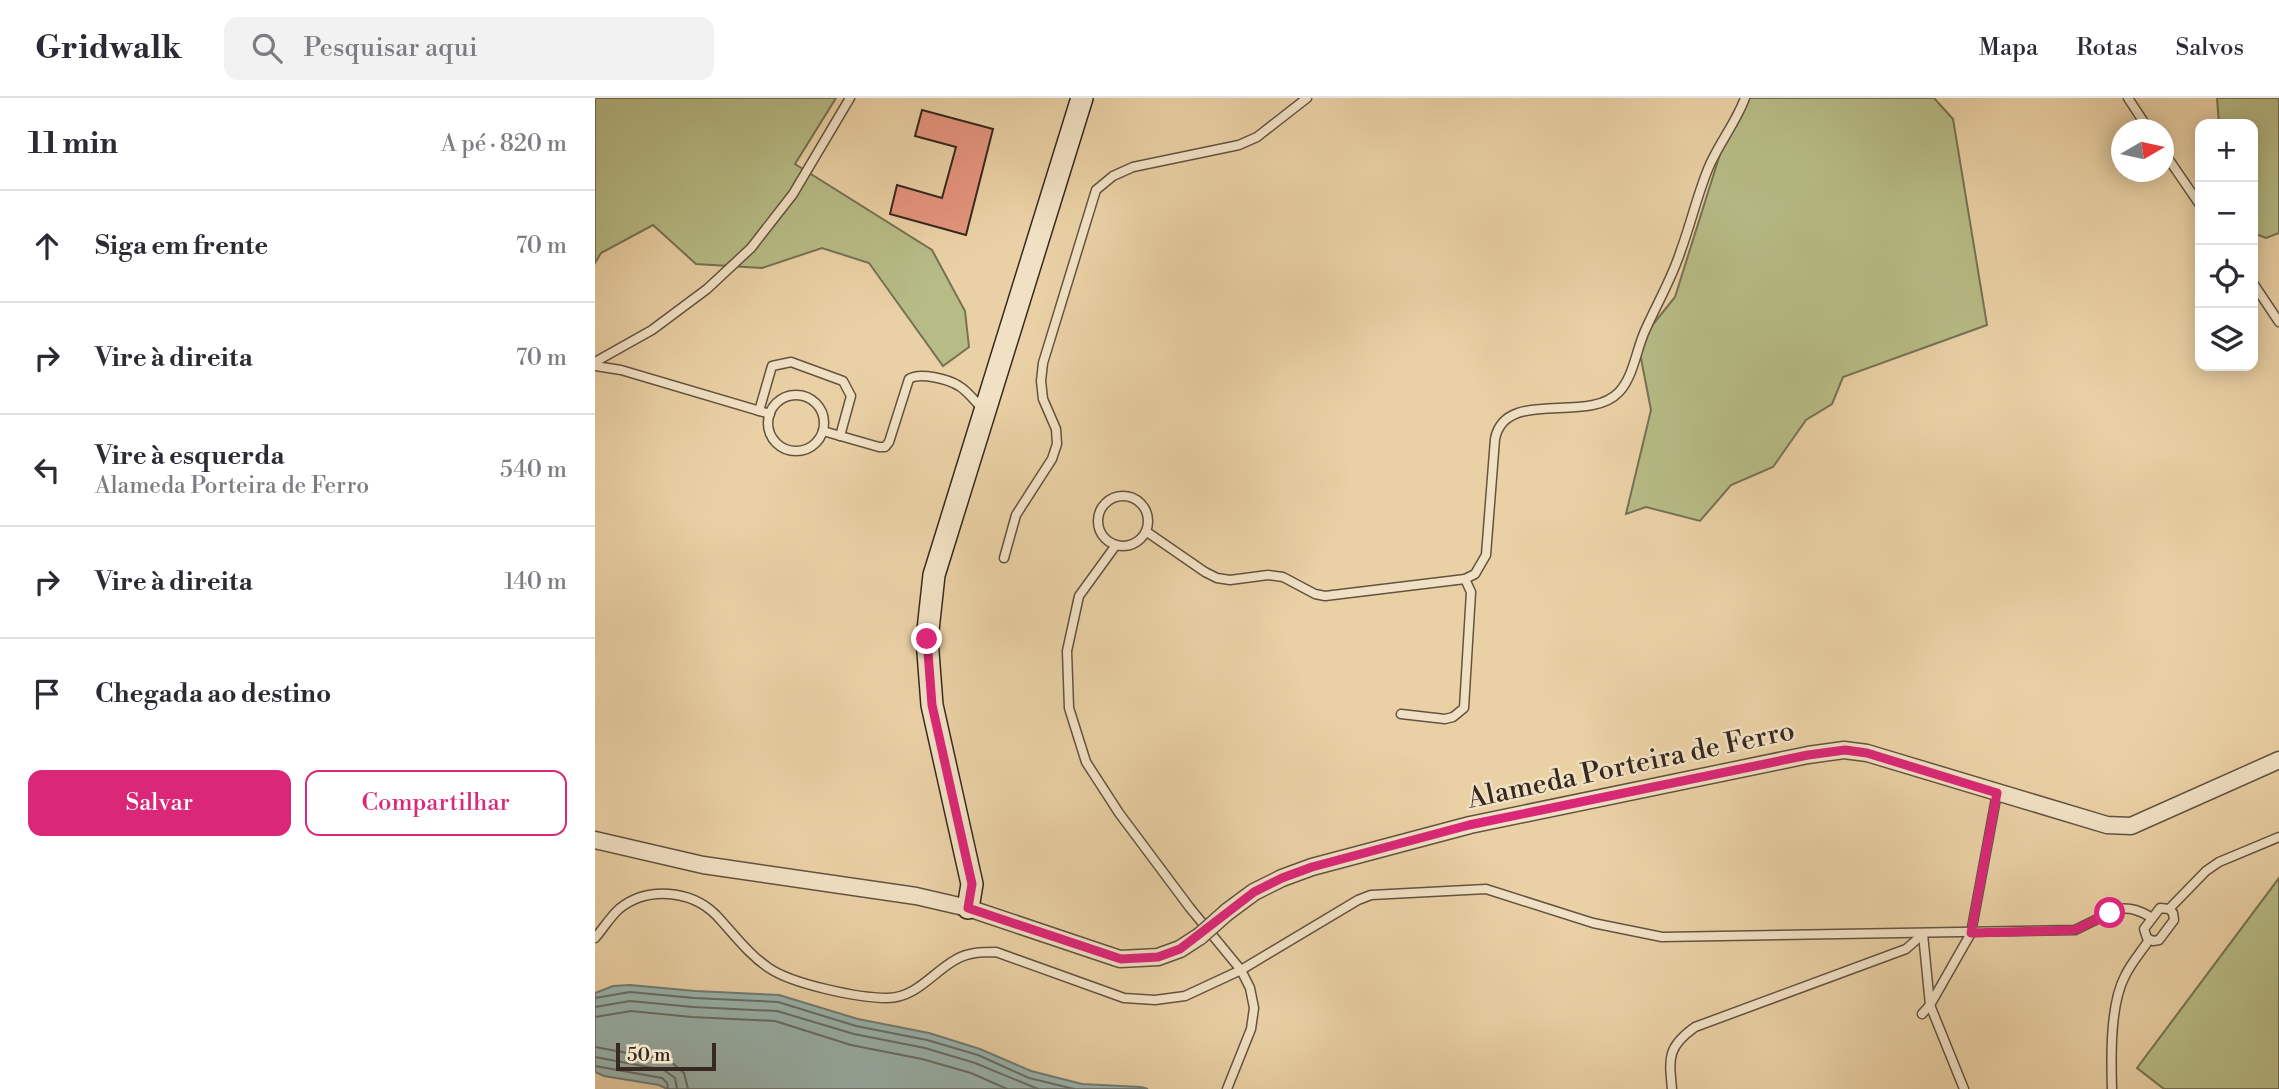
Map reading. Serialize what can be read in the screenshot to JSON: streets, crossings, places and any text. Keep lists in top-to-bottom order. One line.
{"streets":{"street":["Alameda Porteira de Ferro"]},"scale_bar":"50 m","north":"right","page":{"header":"Gridwalk","search":"Pesquisar aqui","nav":["Mapa","Rotas","Salvos"],"heading":["11 min","A pé · 820 m"],"map_buttons":["+","−"],"list":[["Siga em frente","70 m"],["Vire à direita","70 m"],["Vire à esquerda","Alameda Porteira de Ferro","540 m"],["Vire à direita","140 m"],"Chegada ao destino"],"buttons":["Salvar","Compartilhar"],"scale":"50 m"}}
